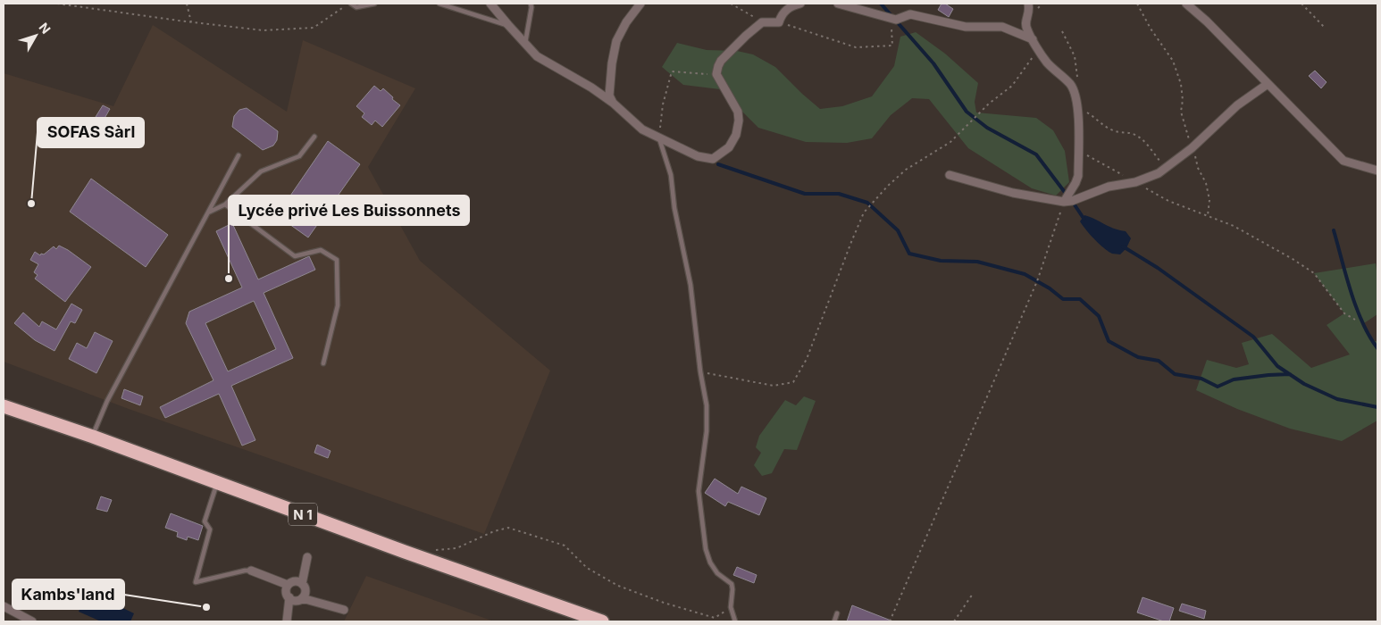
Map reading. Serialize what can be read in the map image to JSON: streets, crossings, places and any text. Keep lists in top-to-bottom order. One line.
{"streets":{"highway":["N 1"]},"places":["SOFAS Sàrl","Lycée privé Les Buissonnets","Kambs'land"],"north":"top right"}
